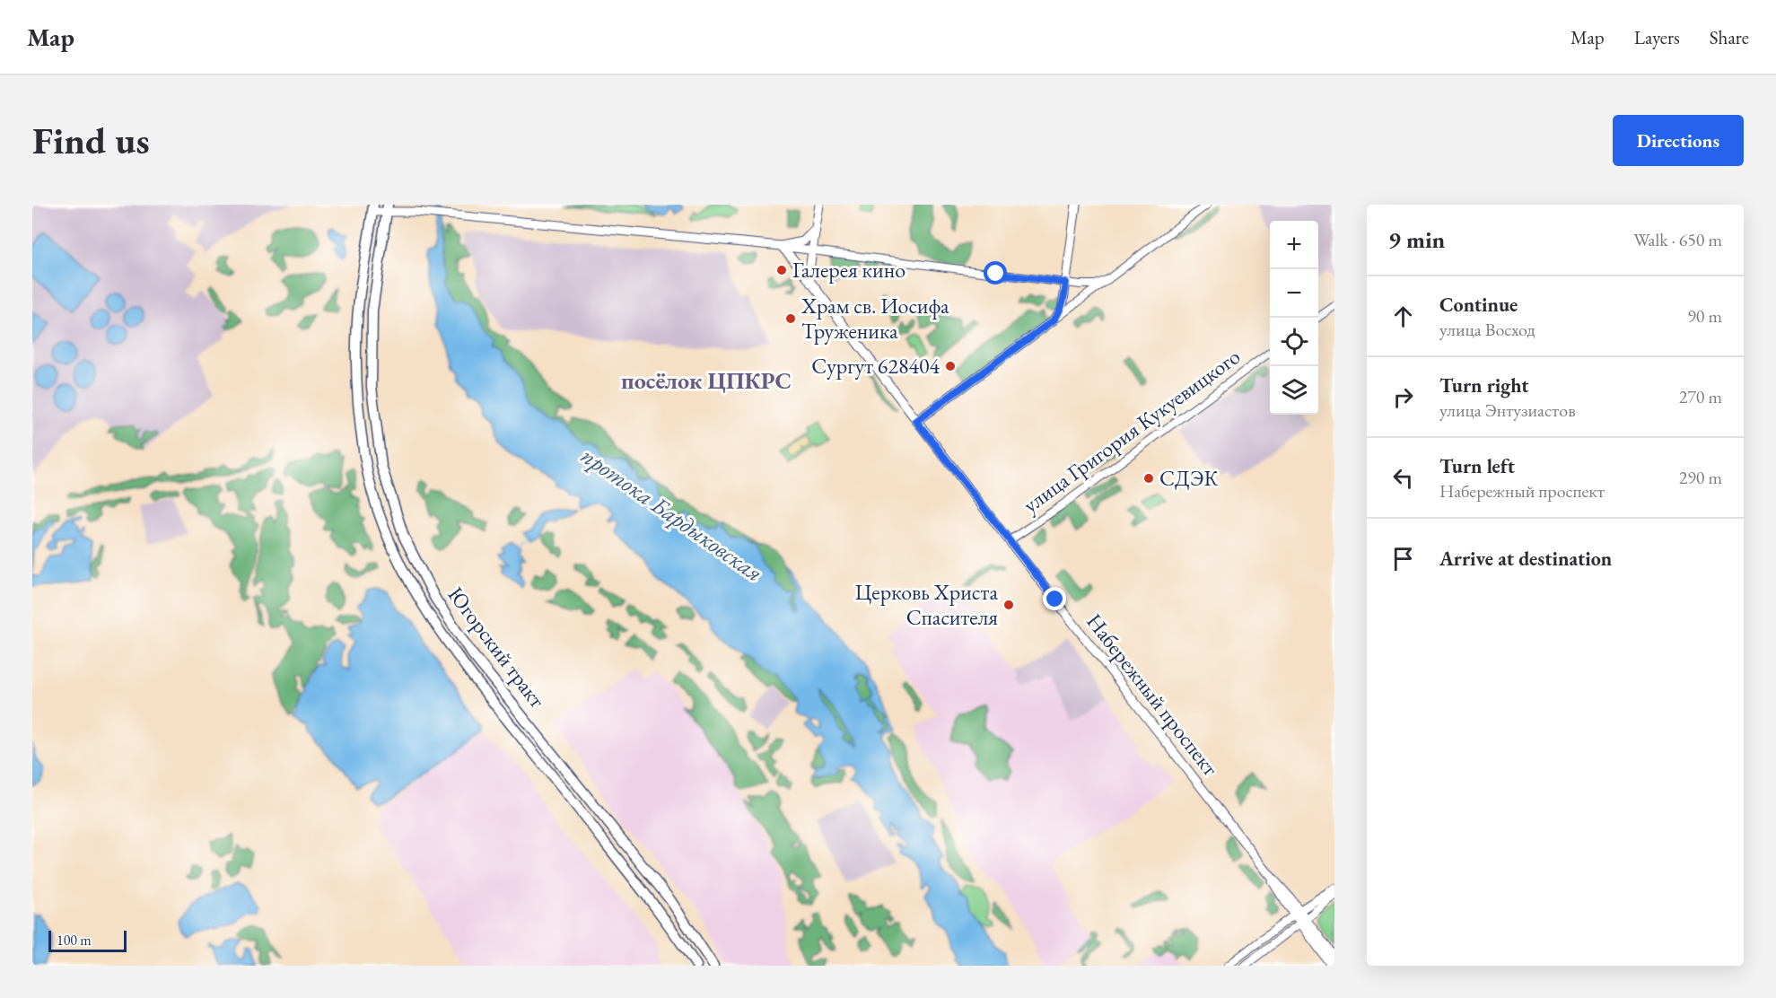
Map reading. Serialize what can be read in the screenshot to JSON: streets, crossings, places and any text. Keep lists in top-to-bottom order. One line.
{"streets":{"main road":["Югорский тракт","Набережный проспект"],"street":["улица Григория Кукуевицкого"]},"crossings":[["улица Григория Кукуевицкого","Набережный проспект"]],"districts":["посёлок ЦПКРС"],"water":["протока Бардыковская"],"places":["Галерея кино","Храм св. Иосифа Труженика","Сургут 628404","СДЭК","Церковь Христа Спасителя"],"scale_bar":"100 m","page":{"header":"Map","nav":["Map","Layers","Share"],"buttons":"Directions","title":"Find us","heading":["9 min","Walk · 650 m"],"map_buttons":["+","−"],"list":[["Continue","улица Восход","90 m"],["Turn right","улица Энтузиастов","270 m"],["Turn left","Набережный проспект","290 m"],"Arrive at destination"],"scale":"100 m"}}
